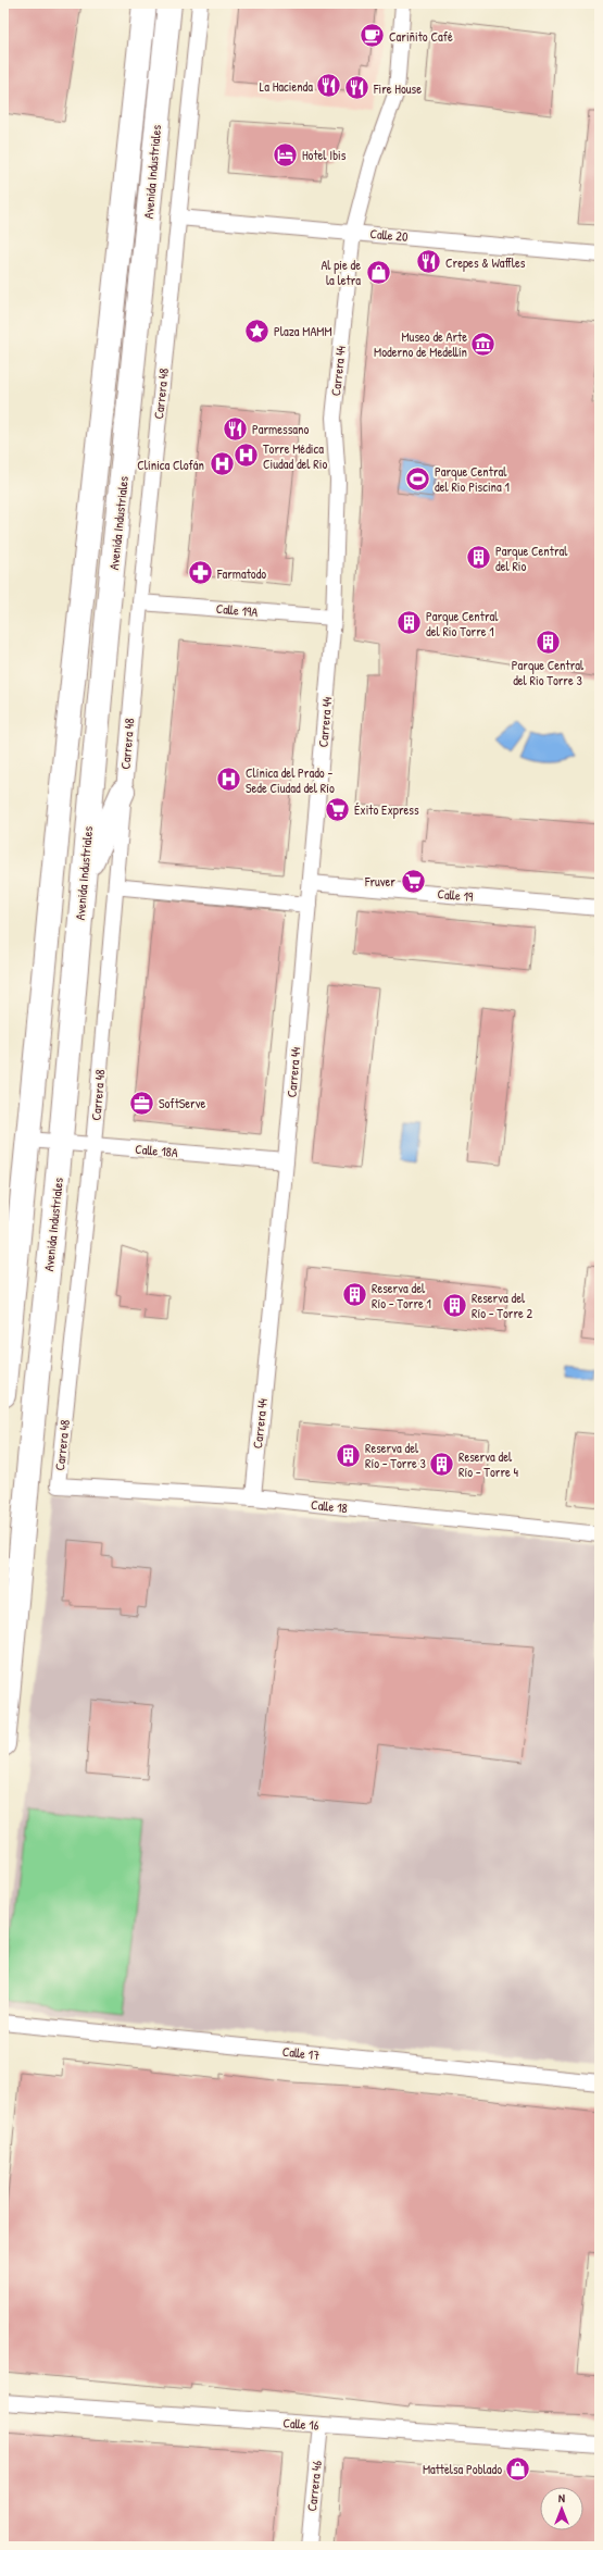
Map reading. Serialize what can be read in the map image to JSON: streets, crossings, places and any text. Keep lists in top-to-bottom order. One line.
{"streets":{"main road":["Avenida Industriales"],"street":["Calle 20","Carrera 44","Carrera 48","Calle 19A","Calle 19","Calle 18A","Calle 18","Calle 17","Calle 16","Carrera 46"]},"crossings":[["Avenida Industriales","Calle 18A"],["Calle 20","Carrera 44"],["Calle 20","Carrera 48"],["Carrera 44","Calle 19A"],["Carrera 44","Calle 19"],["Carrera 44","Calle 18A"],["Carrera 44","Calle 18"],["Carrera 48","Calle 19A"],["Carrera 48","Calle 18A"],["Carrera 48","Calle 18"],["Calle 16","Carrera 46"]],"places":{"cafe":["Cariñito Café"],"restaurant":["La Hacienda","Fire House","Crepes & Waffles","Parmessano"],"hotel":["Hotel Ibis"],"shop":["Al pie de la letra","Mattelsa Poblado"],"place":["Plaza MAMM"],"museum":["Museo de Arte Moderno de Medellín"],"hospital":["Torre Médica Ciudad del Rio","Clínica Clofán","Clínica del Prado - Sede Ciudad del Río"],"sports":["Parque Central del Rio Piscina 1"],"building":["Parque Central del Rio","Parque Central del Rio Torre 1","Parque Central del Rio Torre 3","Reserva del Río - Torre 1","Reserva del Río - Torre 2","Reserva del Río - Torre 3","Reserva del Río - Torre 4"],"pharmacy":["Farmatodo"],"supermarket":["Éxito Express","Fruver"],"office":["SoftServe"]},"north":"top"}
